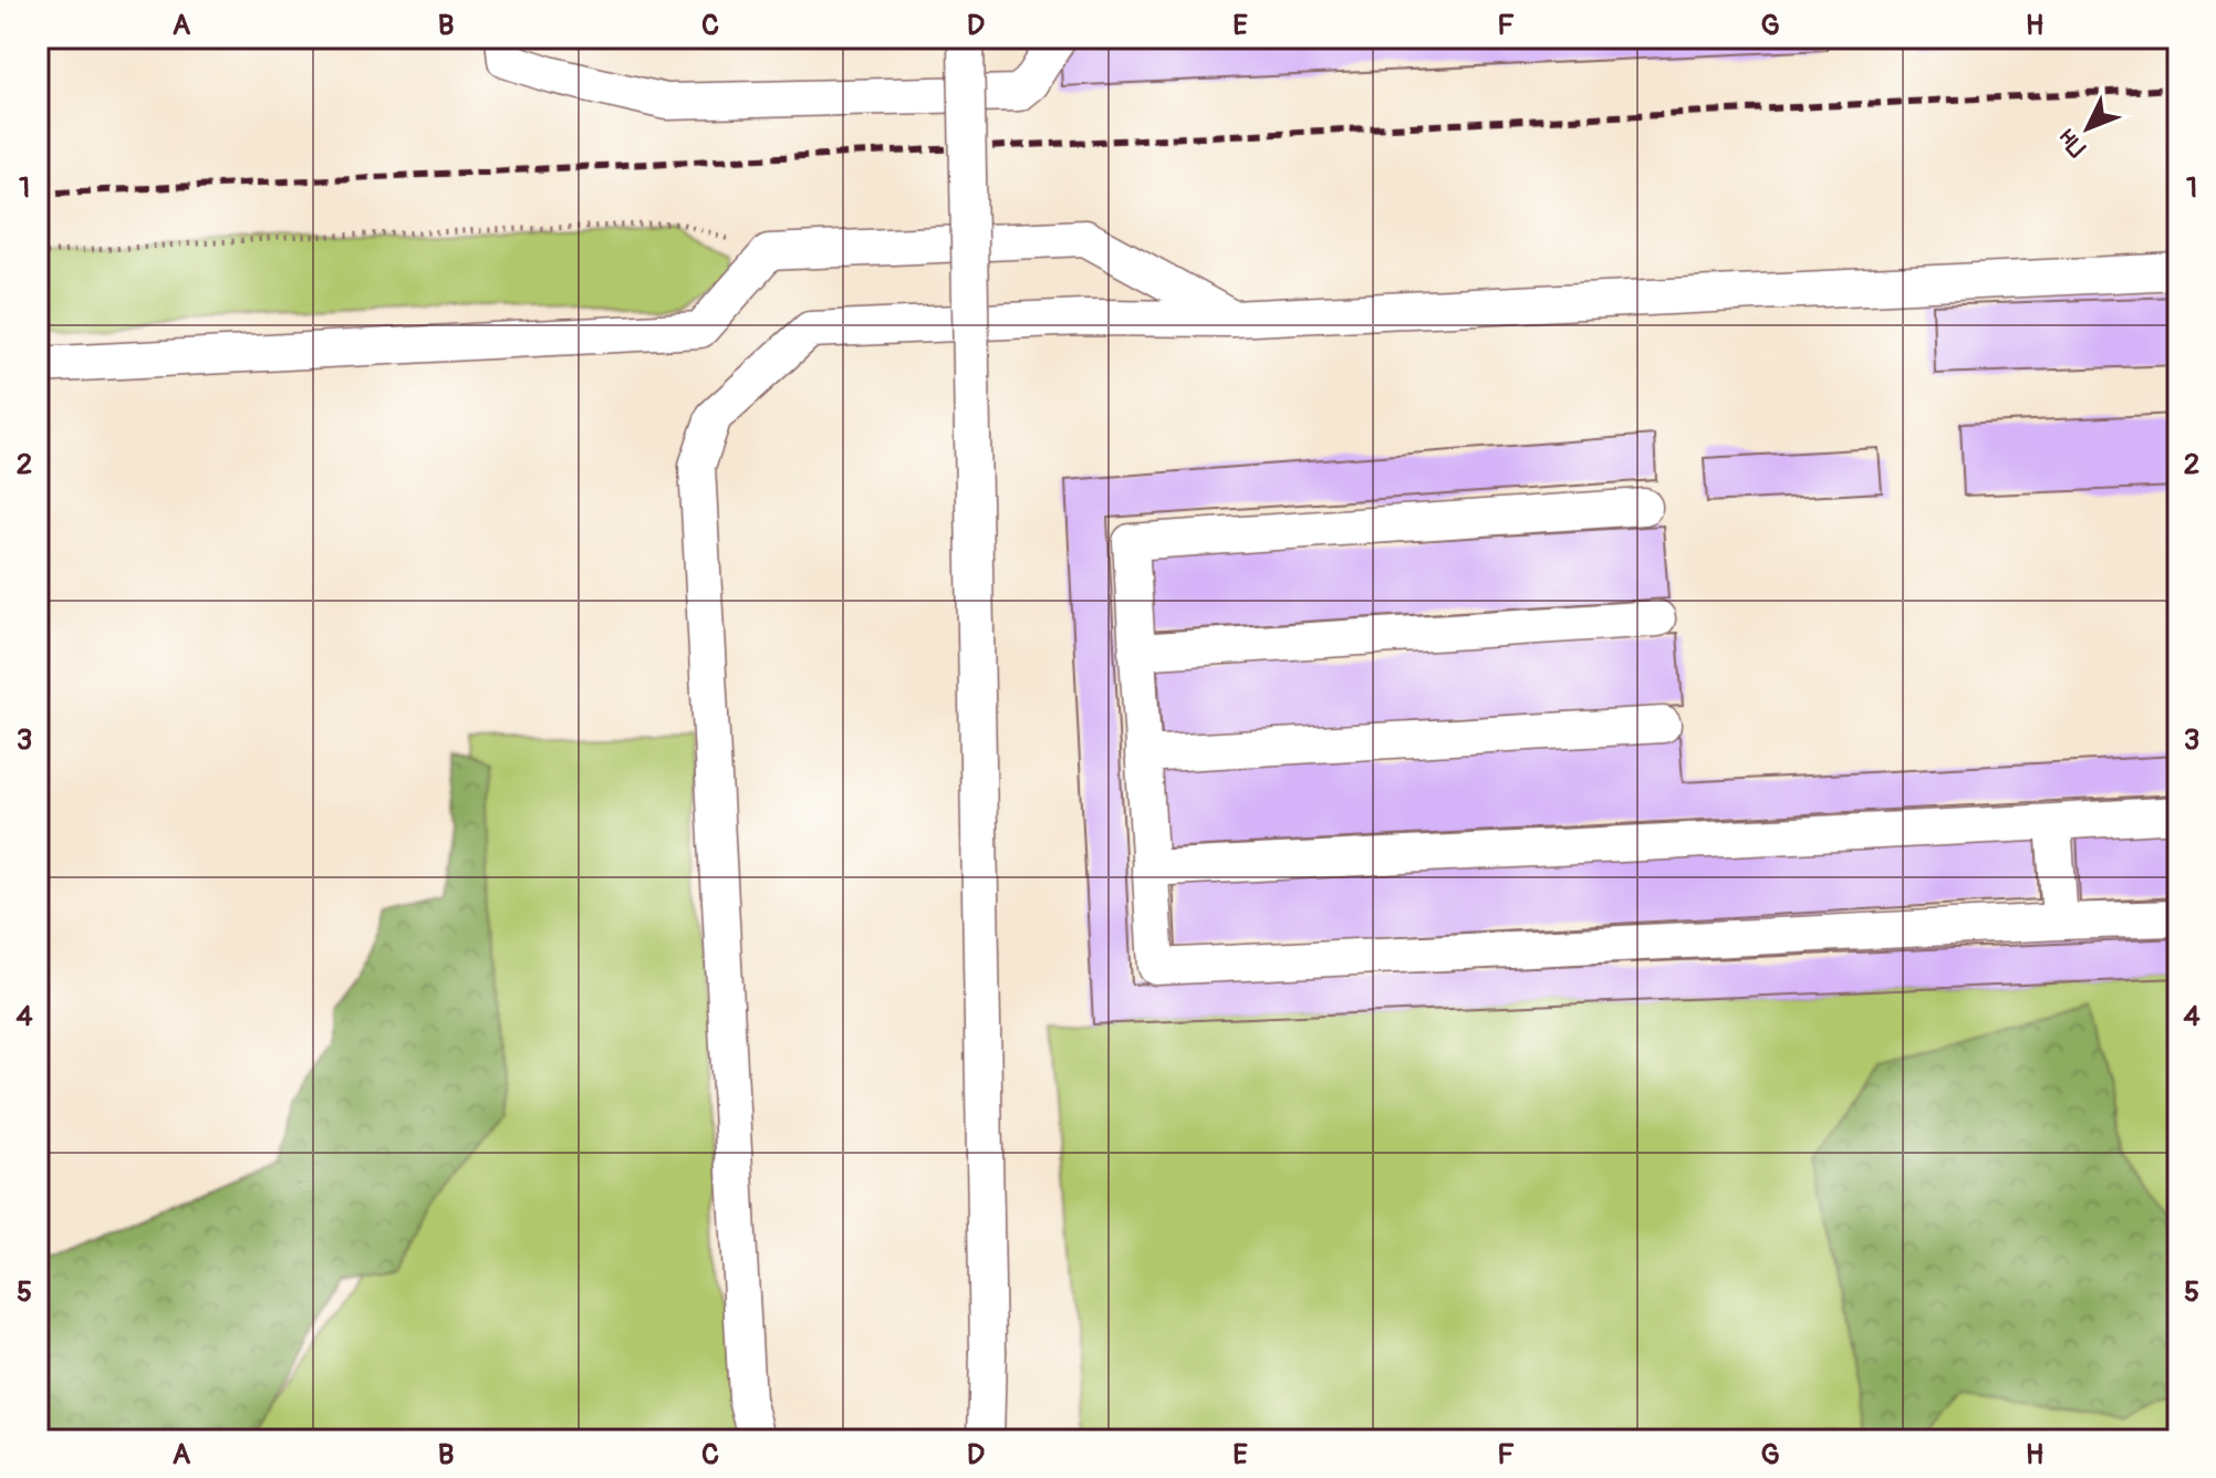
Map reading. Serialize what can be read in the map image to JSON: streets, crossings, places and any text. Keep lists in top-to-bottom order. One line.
{"north":"bottom left","grid":{"columns":["A","B","C","D","E","F","G","H"],"rows":["1","2","3","4","5"]}}
